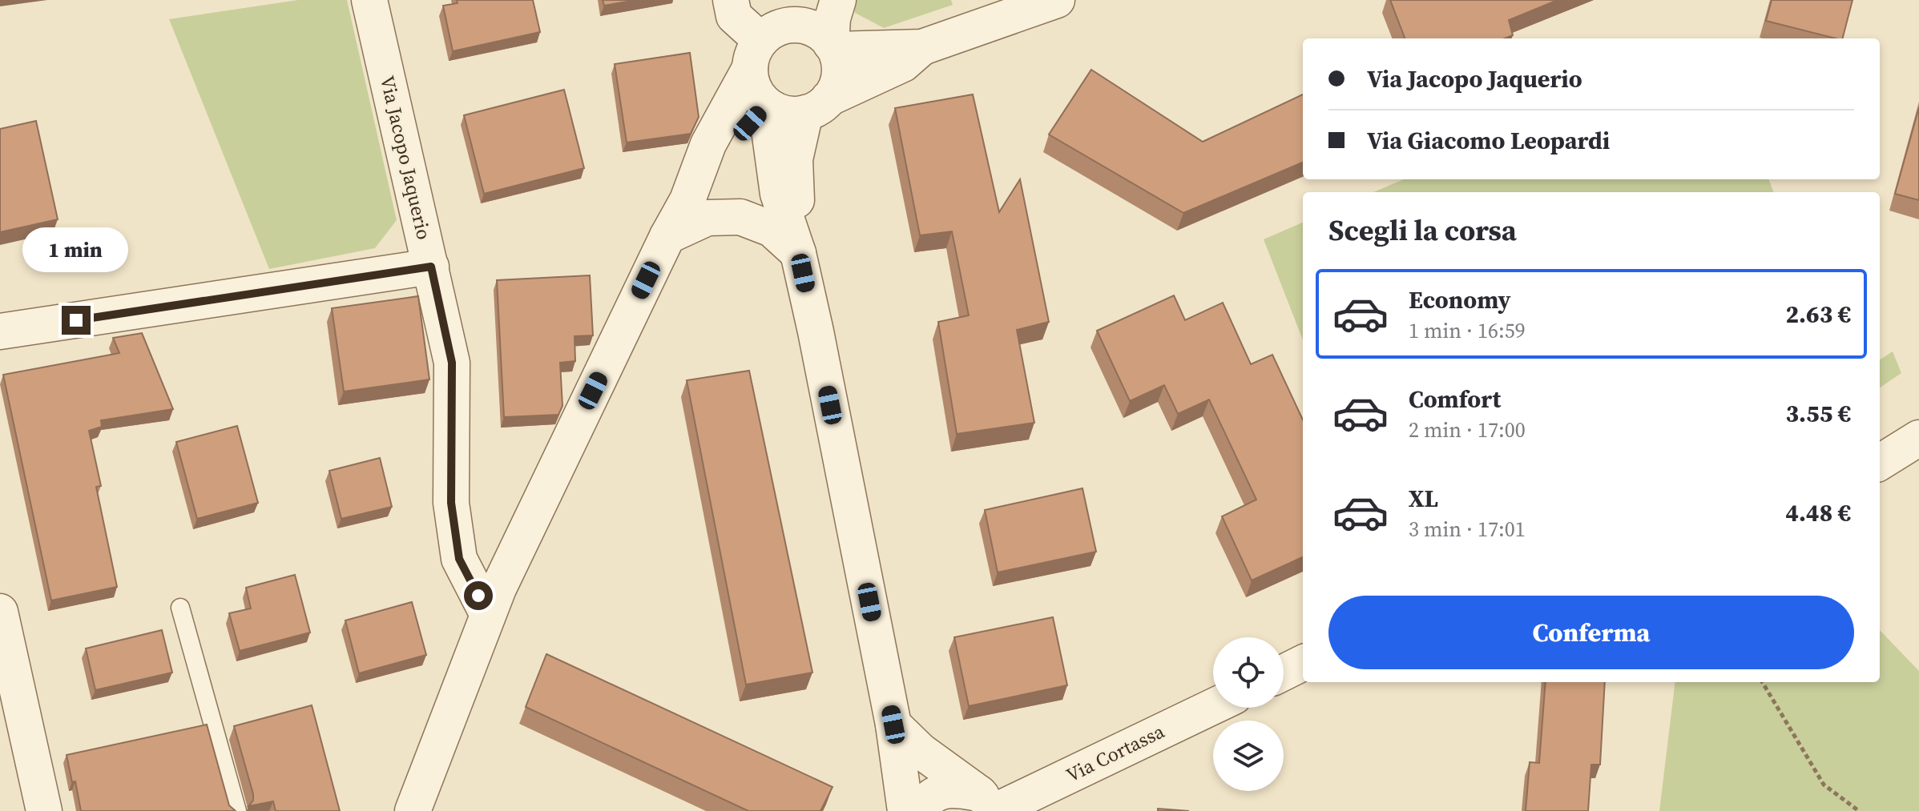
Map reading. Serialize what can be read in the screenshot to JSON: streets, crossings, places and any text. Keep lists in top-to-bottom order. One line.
{"streets":{"street":["Via Jacopo Jaquerio","Via Cortassa"]},"page":{"banner":["Via Jacopo Jaquerio","Via Giacomo Leopardi"],"heading":"Scegli la corsa","bubble":"1 min","list":[{"name":"Economy","note":"1 min · 16:59","value":"2.63 €"},{"name":"Comfort","note":"2 min · 17:00","value":"3.55 €"},{"name":"XL","note":"3 min · 17:01","value":"4.48 €"}],"buttons":"Conferma"}}
